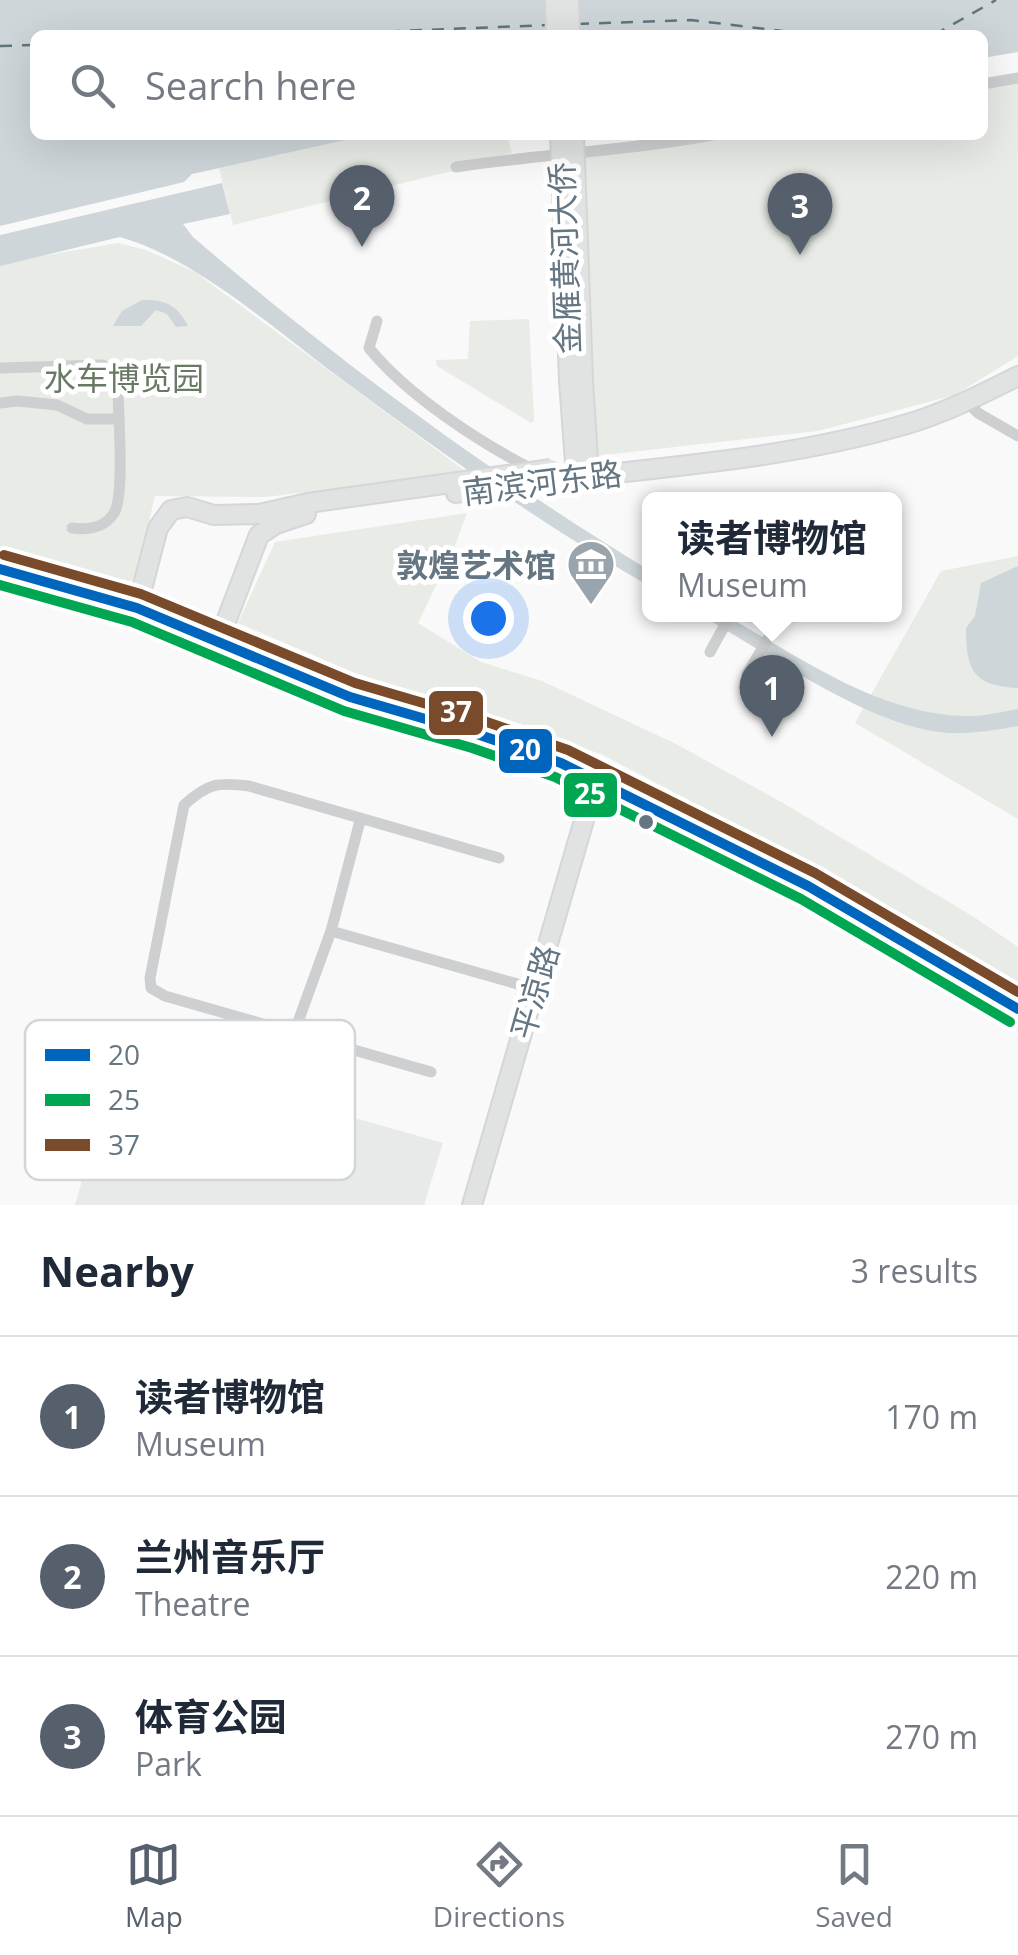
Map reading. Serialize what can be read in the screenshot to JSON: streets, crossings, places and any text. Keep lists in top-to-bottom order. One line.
{"streets":{"main road":["金雁黄河大侨","南滨河东路","平凉路"]},"parks":["水车博览园"],"places":{"museum":["敦煌艺术馆"]},"lines":["transit line 37","transit line 20","transit line 25"],"legend":["20","25","37"],"page":{"search":"Search here","pins":["2","3","1"],"popup":["读者博物馆","Museum"],"heading":["Nearby","3 results"],"list":[{"mark":"1","name":"读者博物馆","note":"Museum","value":"170 m"},{"mark":"2","name":"兰州音乐厅","note":"Theatre","value":"220 m"},{"mark":"3","name":"体育公园","note":"Park","value":"270 m"}],"nav":["Map","Directions","Saved"]}}
